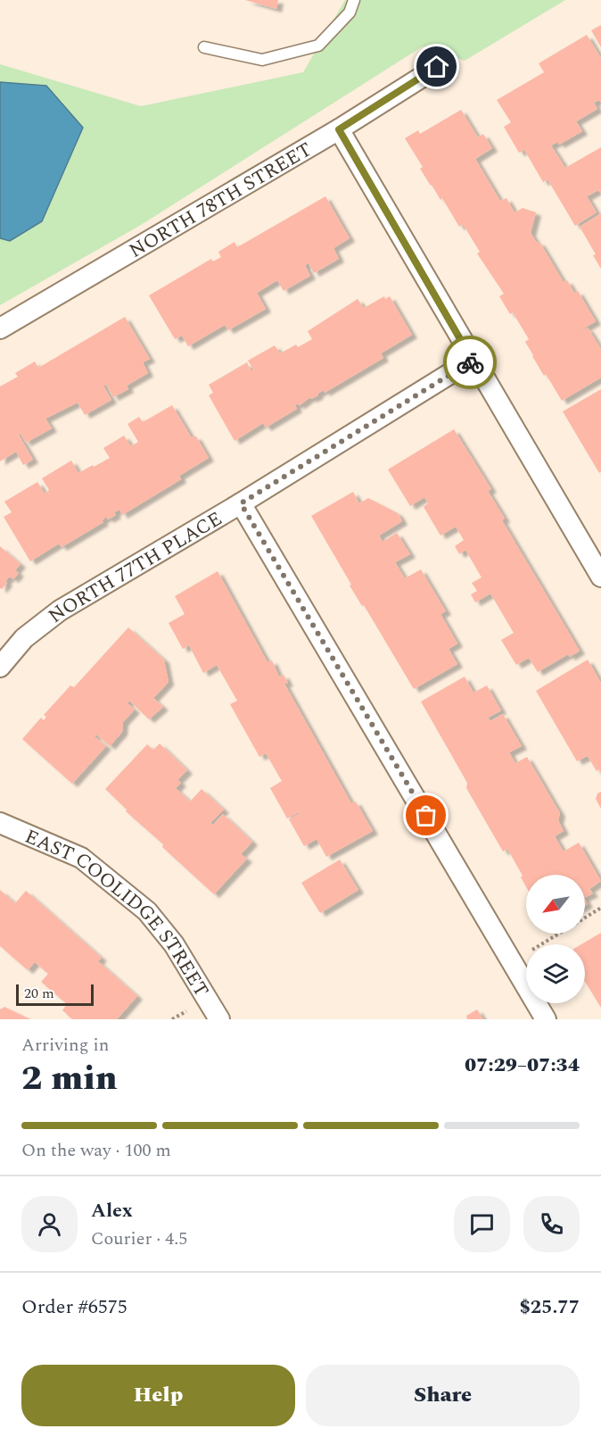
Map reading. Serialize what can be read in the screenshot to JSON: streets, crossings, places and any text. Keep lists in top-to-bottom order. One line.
{"streets":{"street":["NORTH 78TH STREET","NORTH 77TH PLACE","EAST COOLIDGE STREET"]},"scale_bar":"20 m","north":"bottom left","page":{"scale":"20 m","heading":["2 min","Arriving in","07:29–07:34"],"panel":["Alex","Courier · 4.5","Order #6575","$25.77"],"bar":"On the way · 100 m","buttons":["Help","Share"]}}
